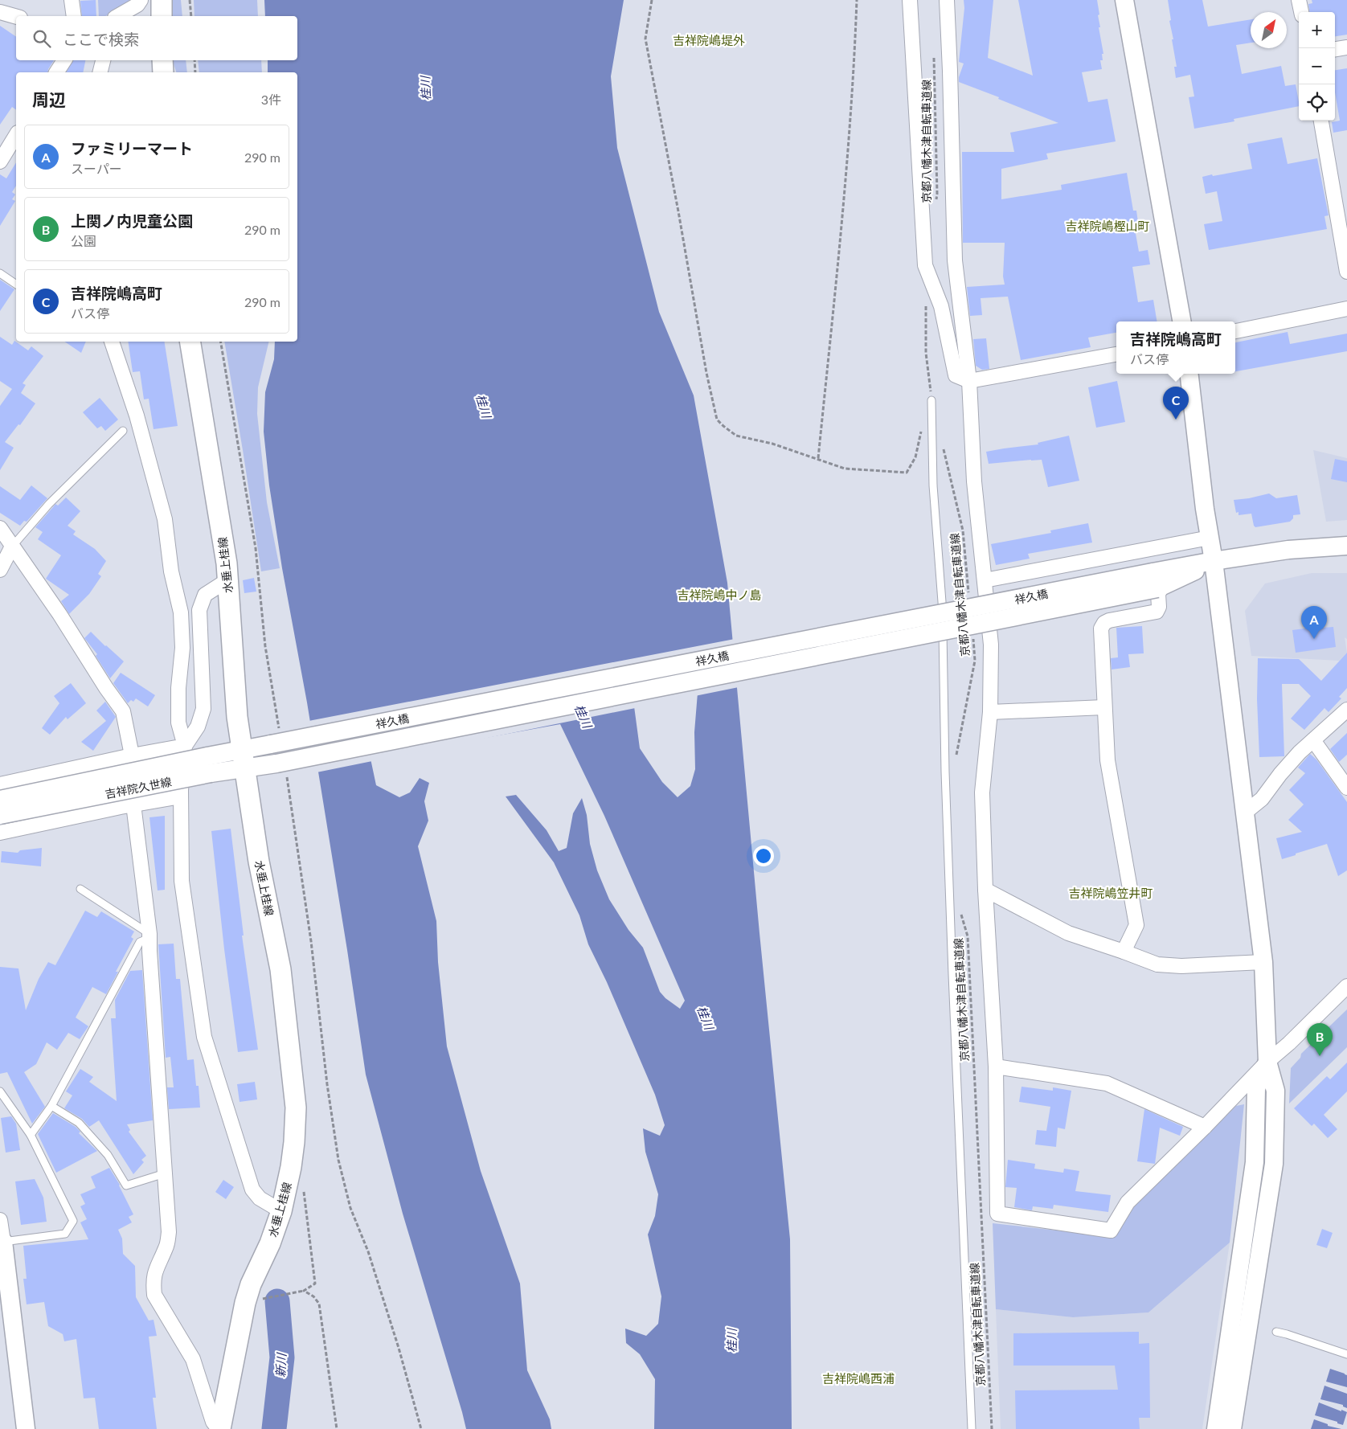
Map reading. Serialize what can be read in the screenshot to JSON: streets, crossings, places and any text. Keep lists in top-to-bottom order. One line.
{"streets":{"main road":["水垂上桂線"],"street":["祥久橋","吉祥院久世線"],"path":["京都八幡木津自転車道線"]},"crossings":[["水垂上桂線","吉祥院久世線"],["祥久橋","吉祥院久世線"]],"districts":["吉祥院嶋堤外","吉祥院嶋樫山町","吉祥院嶋中ノ島","吉祥院嶋笠井町","吉祥院嶋西浦"],"water":["桂川","新川"],"north":"top right","page":{"map_buttons":["+","−"],"search":"ここで検索","heading":["周辺","3件"],"list":[{"mark":"A","name":"ファミリーマート","note":"スーパー","value":"290 m"},{"mark":"B","name":"上関ノ内児童公園","note":"公園","value":"290 m"},{"mark":"C","name":"吉祥院嶋高町","note":"バス停","value":"290 m"}],"popup":["吉祥院嶋高町","バス停"],"pins":["C","A","B"]}}
